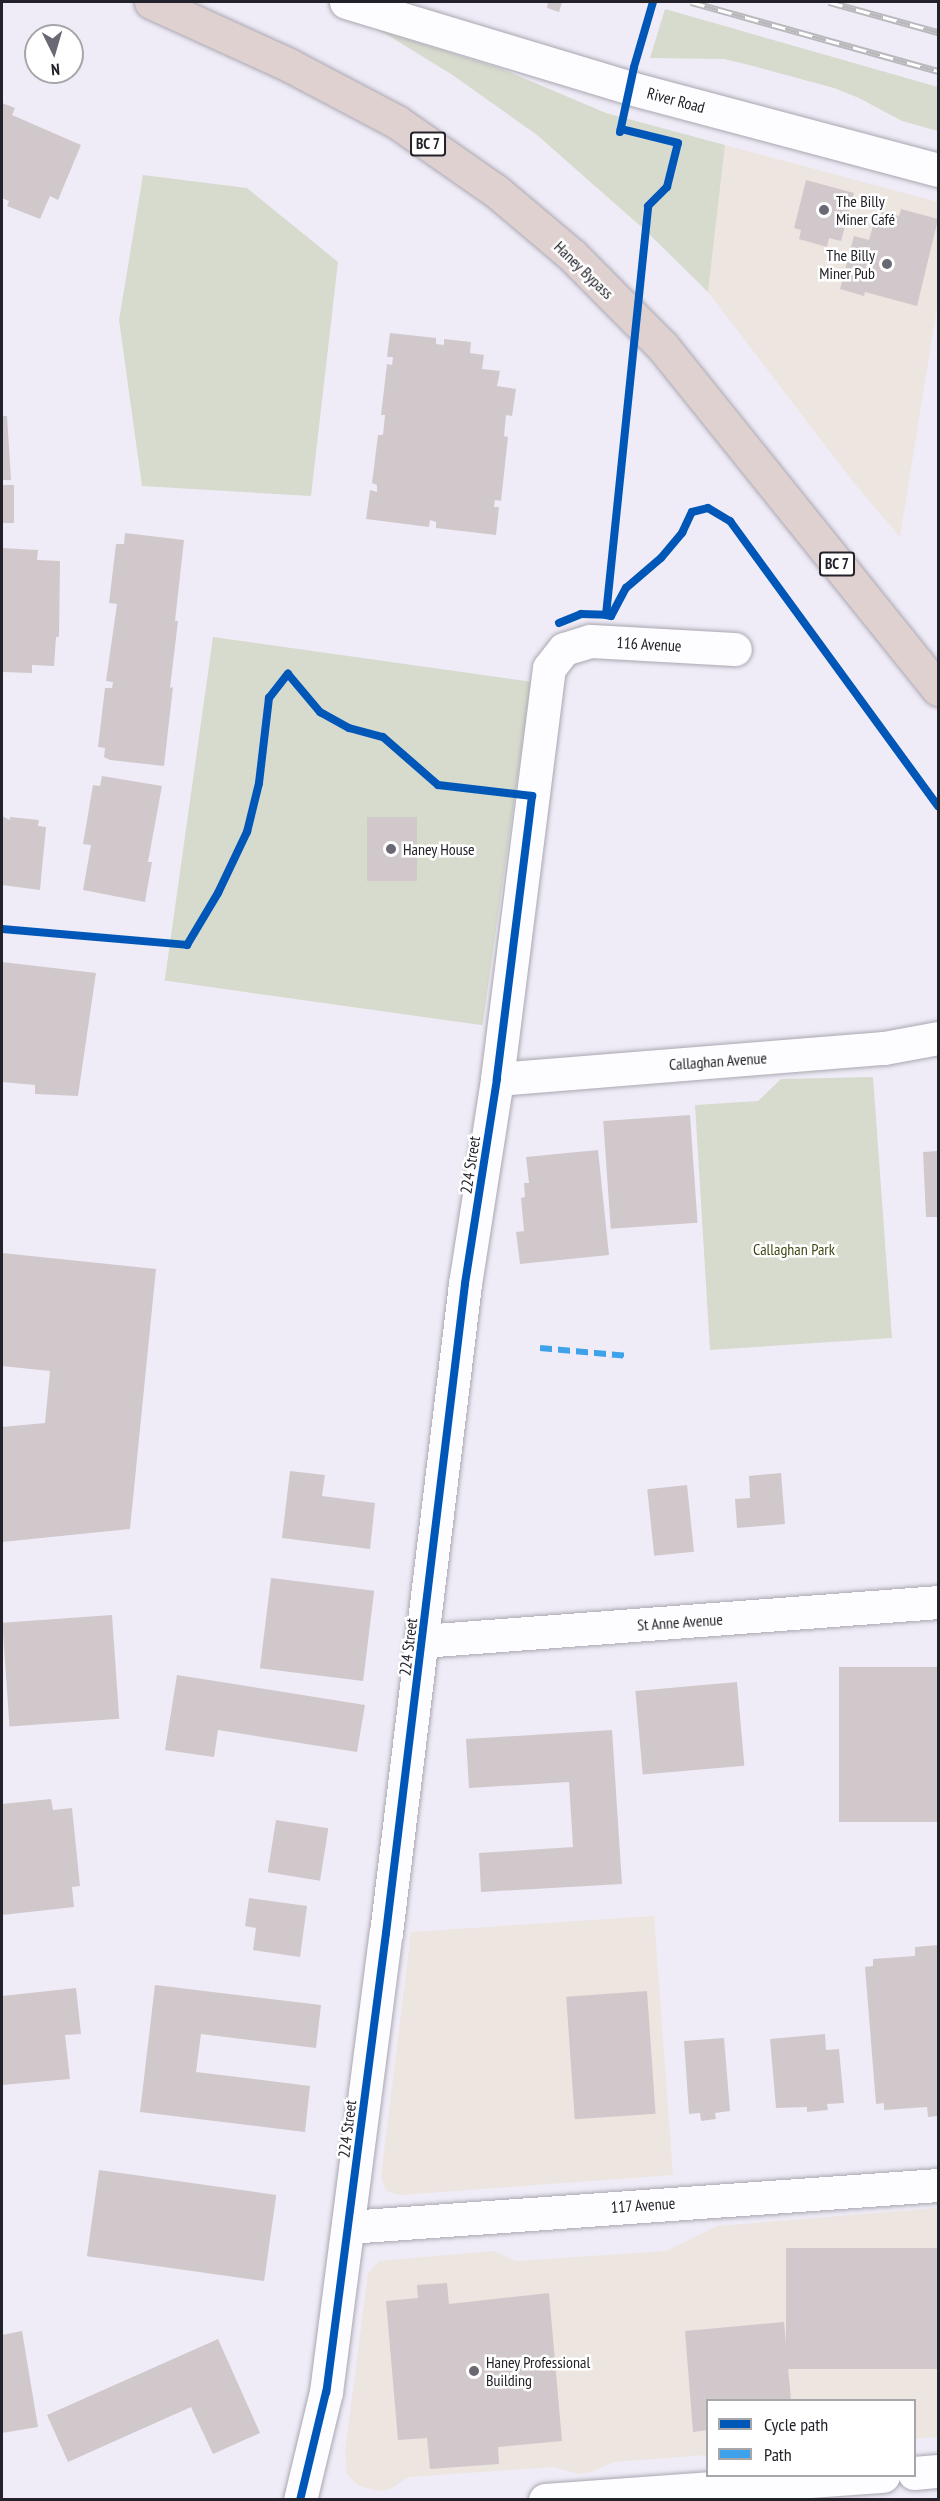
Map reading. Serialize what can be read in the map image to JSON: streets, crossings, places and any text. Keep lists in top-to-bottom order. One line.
{"streets":{"highway":["BC 7","Haney Bypass"],"street":["River Road","116 Avenue","Callaghan Avenue","224 Street","St Anne Avenue","117 Avenue"]},"crossings":[["116 Avenue","224 Street"],["Callaghan Avenue","224 Street"],["224 Street","St Anne Avenue"],["224 Street","117 Avenue"]],"parks":["Callaghan Park"],"places":["The Billy Miner Café","The Billy Miner Pub","Haney House","Haney Professional Building"],"legend":["Cycle path","Path"],"north":"bottom"}
